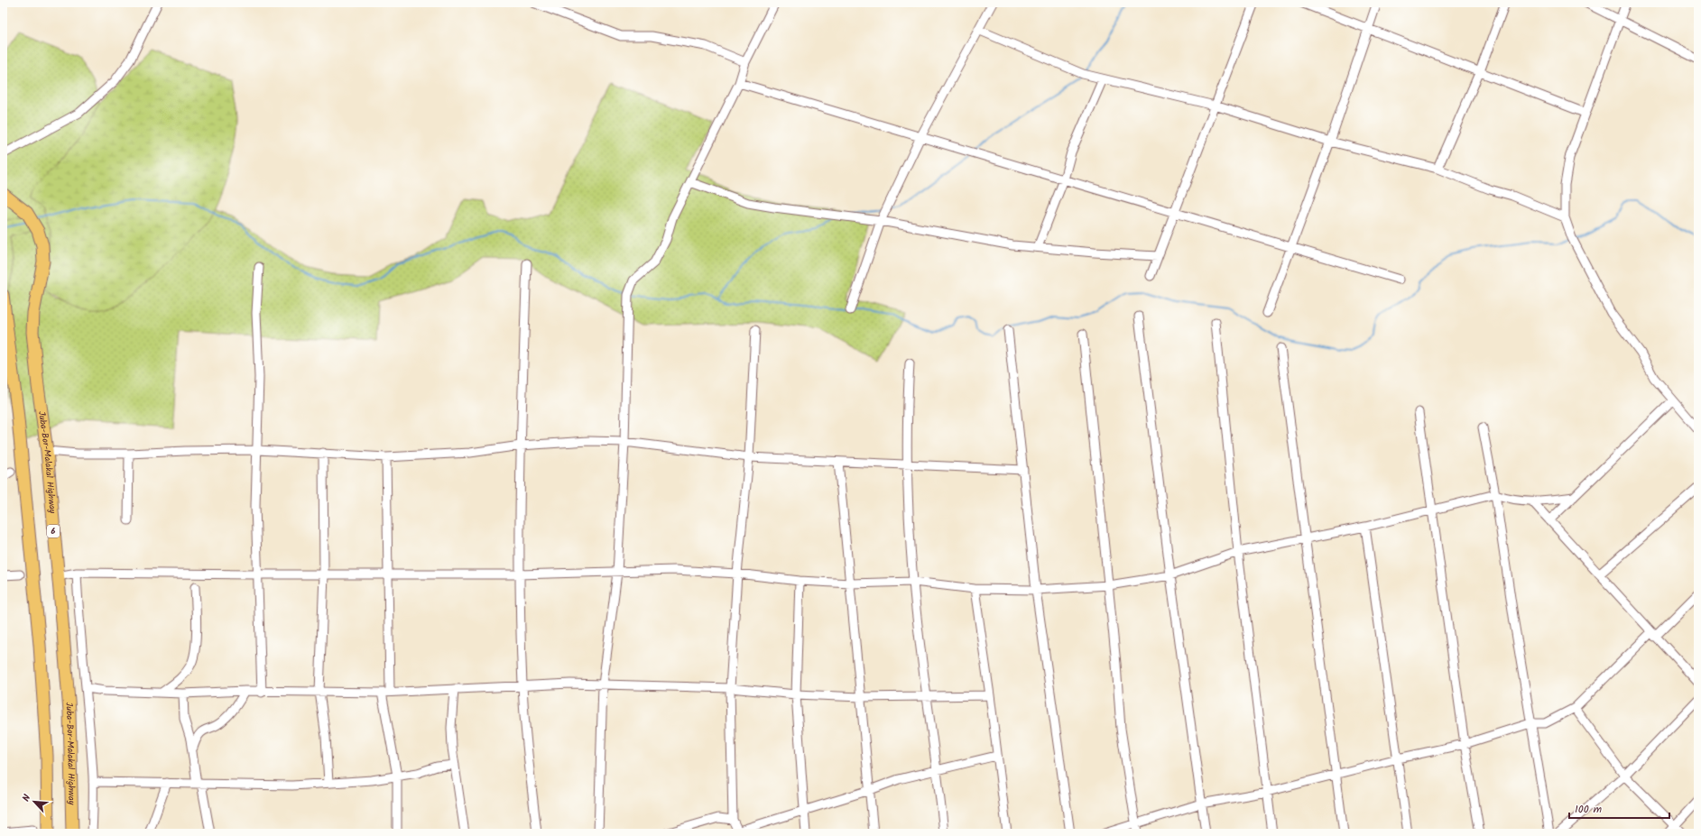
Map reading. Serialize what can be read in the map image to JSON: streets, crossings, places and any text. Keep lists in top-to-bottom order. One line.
{"streets":{"highway":["Juba-Bor-Malakal Highway","6"]},"scale_bar":"100 m","north":"top left"}
